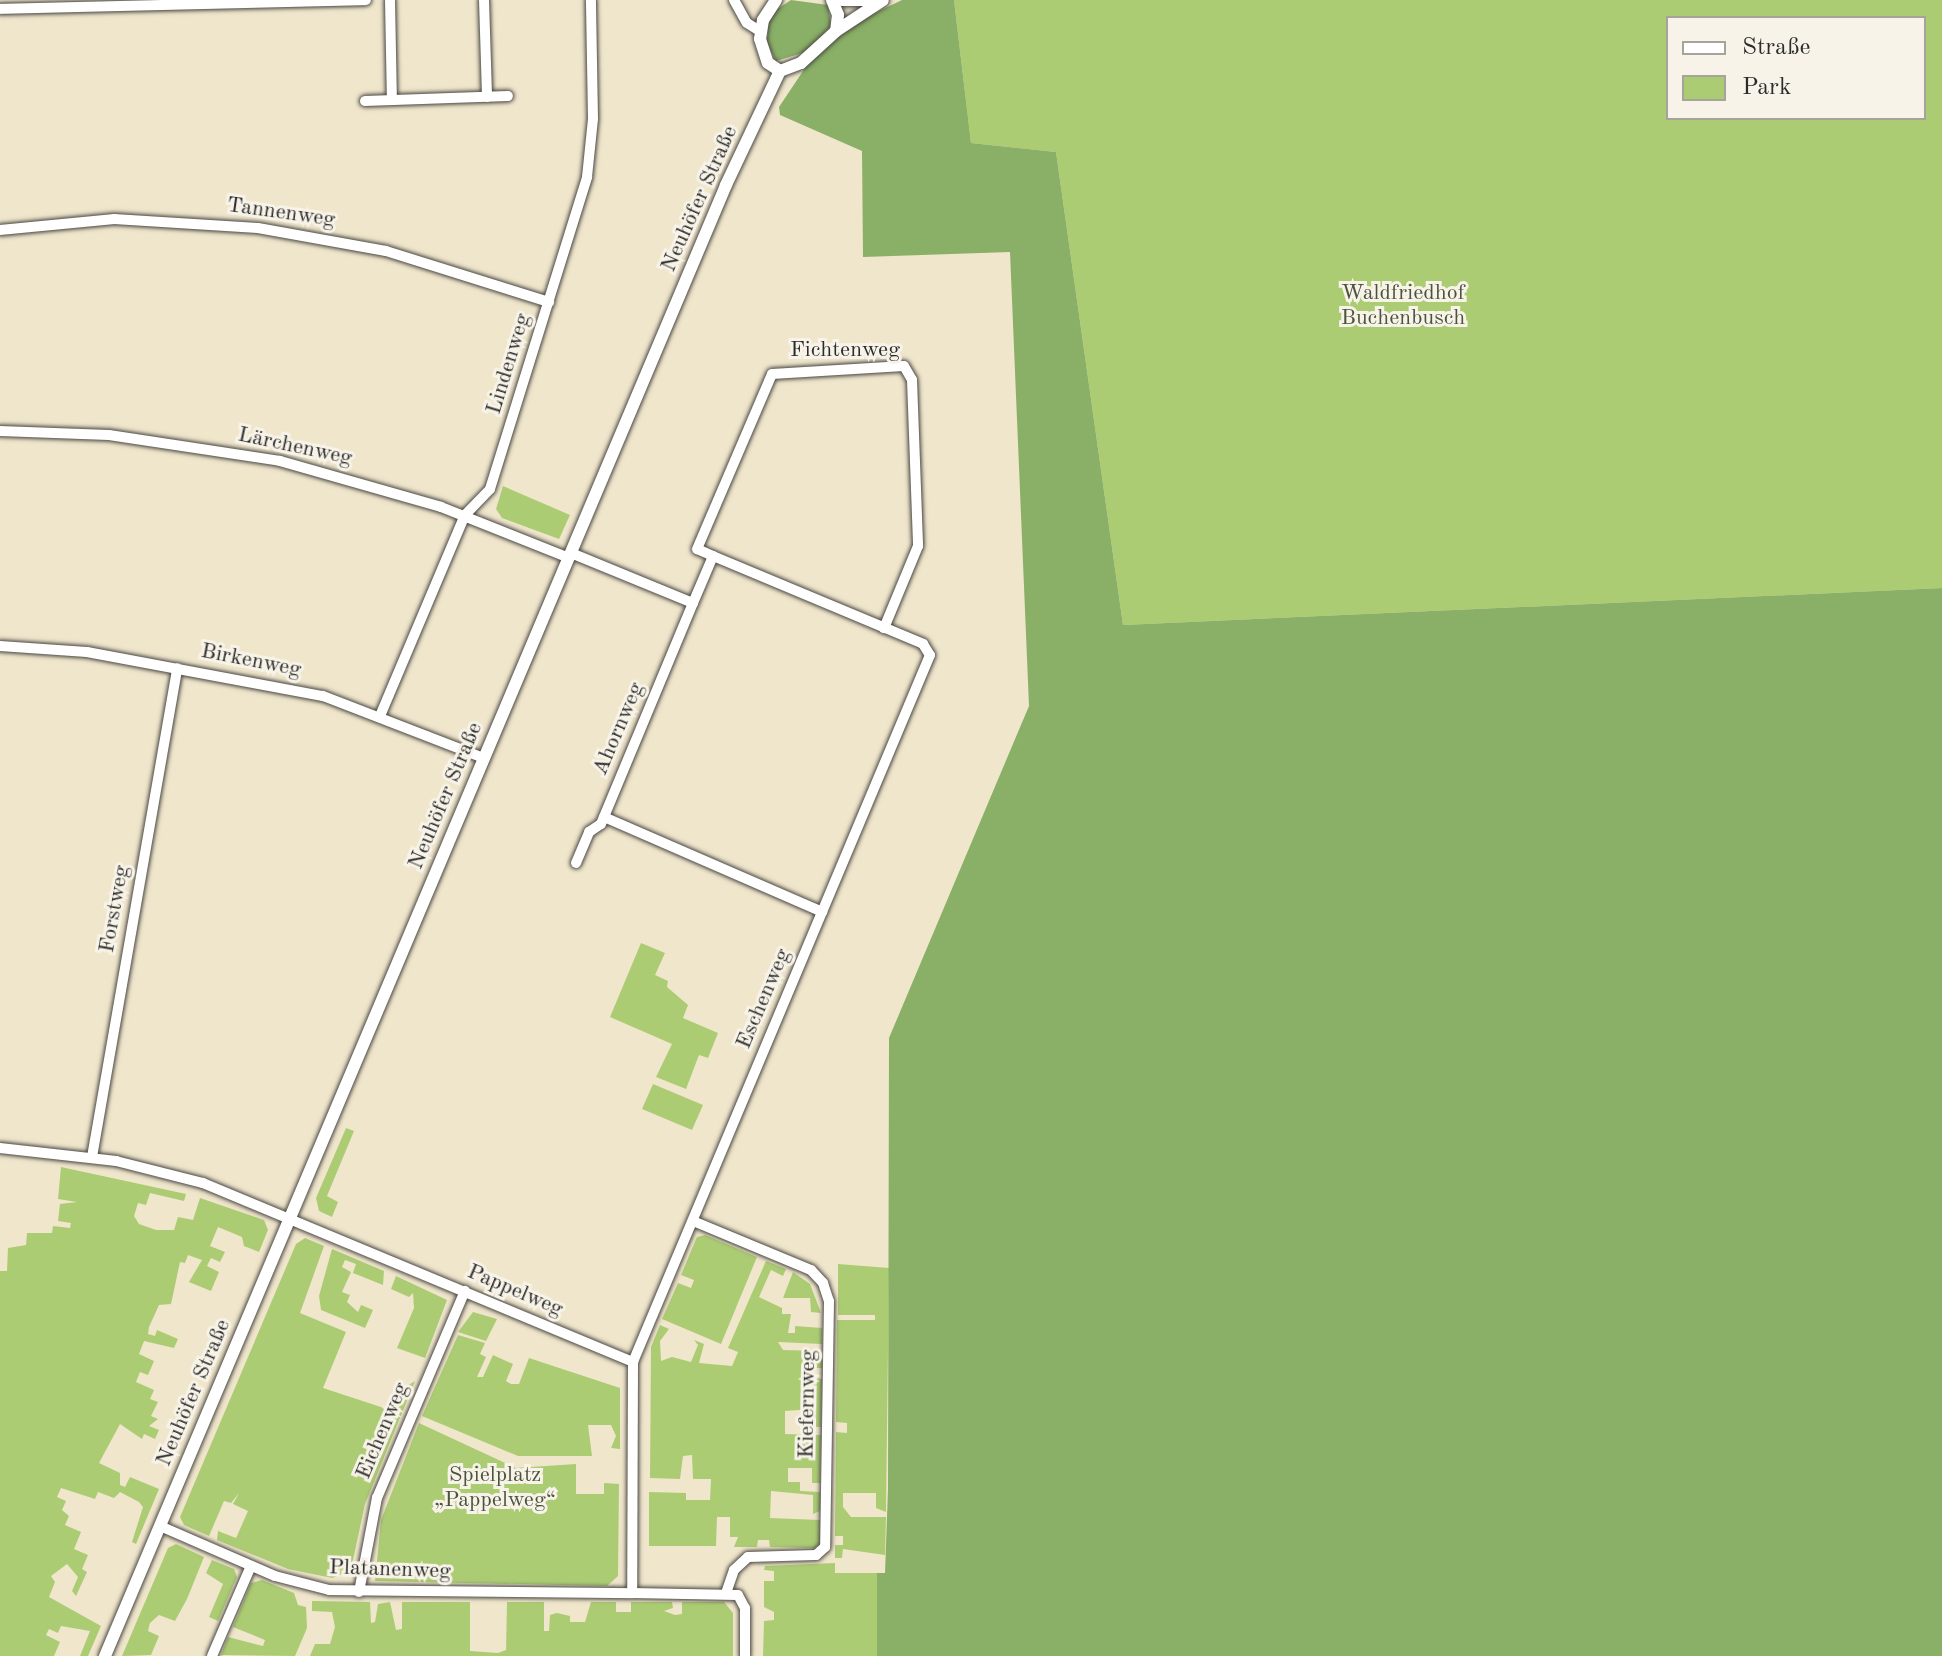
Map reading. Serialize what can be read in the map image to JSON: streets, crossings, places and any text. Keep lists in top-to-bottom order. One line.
{"streets":{"street":["Neuhöfer Straße","Tannenweg","Fichtenweg","Lindenweg","Lärchenweg","Birkenweg","Ahornweg","Forstweg","Eschenweg","Pappelweg","Kiefernweg","Eichenweg","Platanenweg"]},"crossings":[["Neuhöfer Straße","Lärchenweg"],["Neuhöfer Straße","Birkenweg"],["Neuhöfer Straße","Pappelweg"],["Neuhöfer Straße","Platanenweg"],["Tannenweg","Lindenweg"],["Fichtenweg","Eschenweg"],["Lindenweg","Lärchenweg"],["Lindenweg","Birkenweg"],["Lärchenweg","Ahornweg"],["Birkenweg","Forstweg"],["Forstweg","Pappelweg"],["Eschenweg","Pappelweg"],["Eschenweg","Kiefernweg"],["Pappelweg","Eichenweg"],["Eichenweg","Platanenweg"]],"parks":["Waldfriedhof Buchenbusch","Spielplatz „Pappelweg“"],"legend":["Straße","Park"]}
